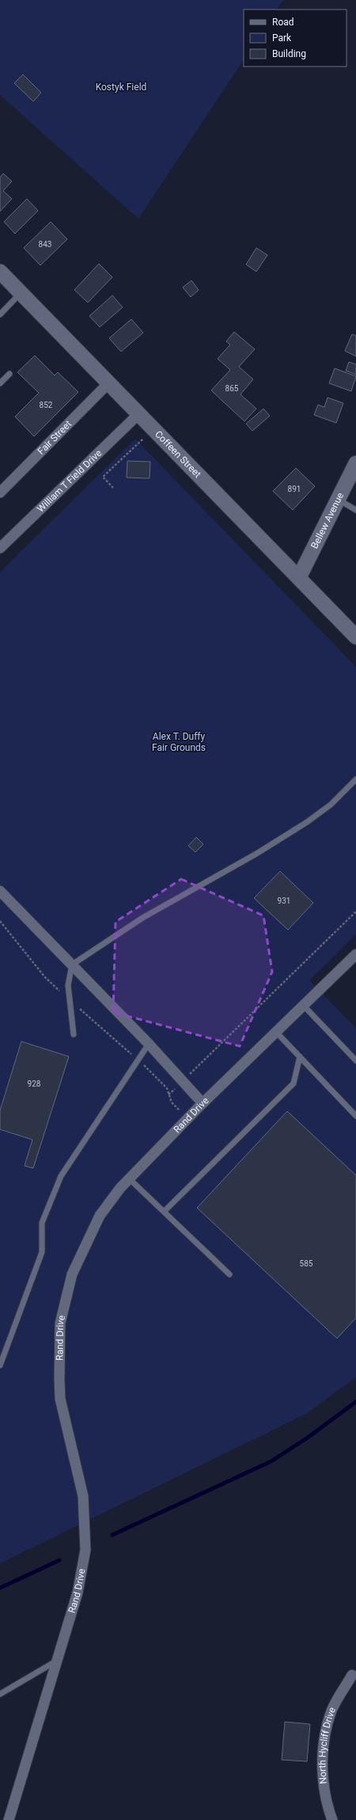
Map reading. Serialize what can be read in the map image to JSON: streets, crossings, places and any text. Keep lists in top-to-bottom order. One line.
{"streets":{"main road":["Coffeen Street","Bellew Avenue"],"street":["Fair Street","William T Field Drive","Rand Drive","North Hycliff Drive"]},"crossings":[["Fair Street","Coffeen Street"],["Coffeen Street","William T Field Drive"],["Coffeen Street","Bellew Avenue"]],"parks":["Kostyk Field","Alex T. Duffy Fair Grounds"],"house_numbers":["843","865","852","891","931","928","585"],"legend":["Road","Park","Building"]}
